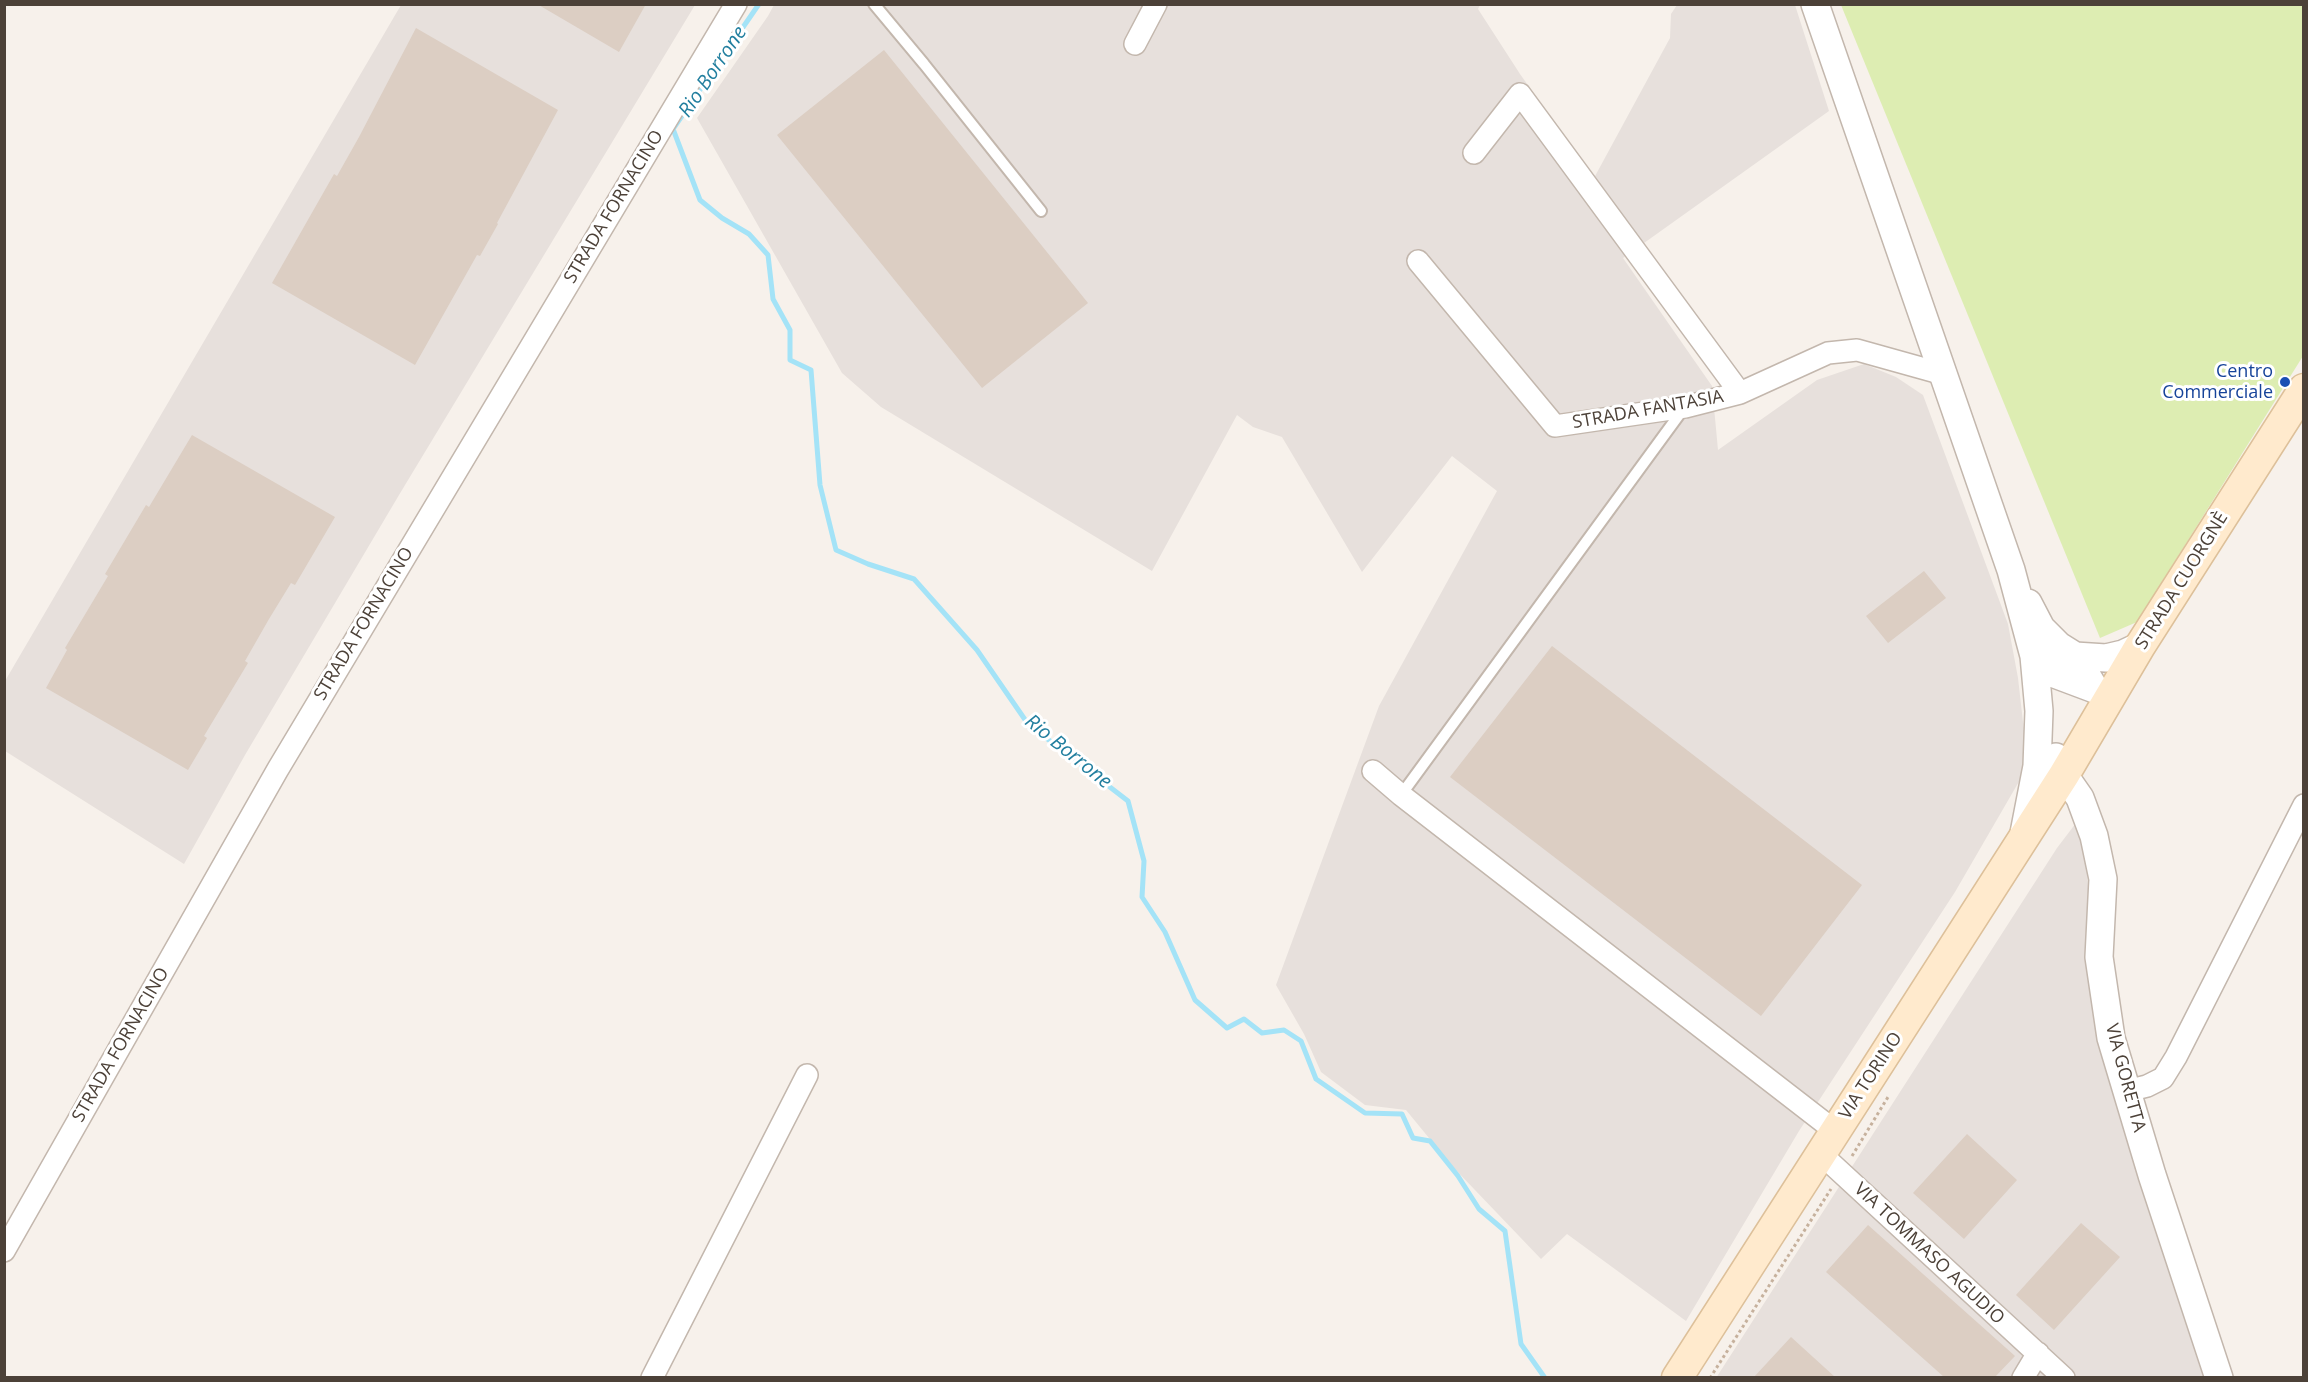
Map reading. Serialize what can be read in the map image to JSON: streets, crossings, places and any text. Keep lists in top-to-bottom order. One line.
{"streets":{"main road":["STRADA CUORGNÈ","VIA TORINO"],"street":["STRADA FORNACINO","STRADA FANTASIA","VIA GORETTA","VIA TOMMASO AGUDIO"]},"crossings":[["STRADA CUORGNÈ","VIA TORINO"],["STRADA CUORGNÈ","VIA GORETTA"],["VIA TORINO","VIA GORETTA"],["VIA TORINO","VIA TOMMASO AGUDIO"]],"water":["Rio Borrone"],"places":["Centro Commerciale"]}
